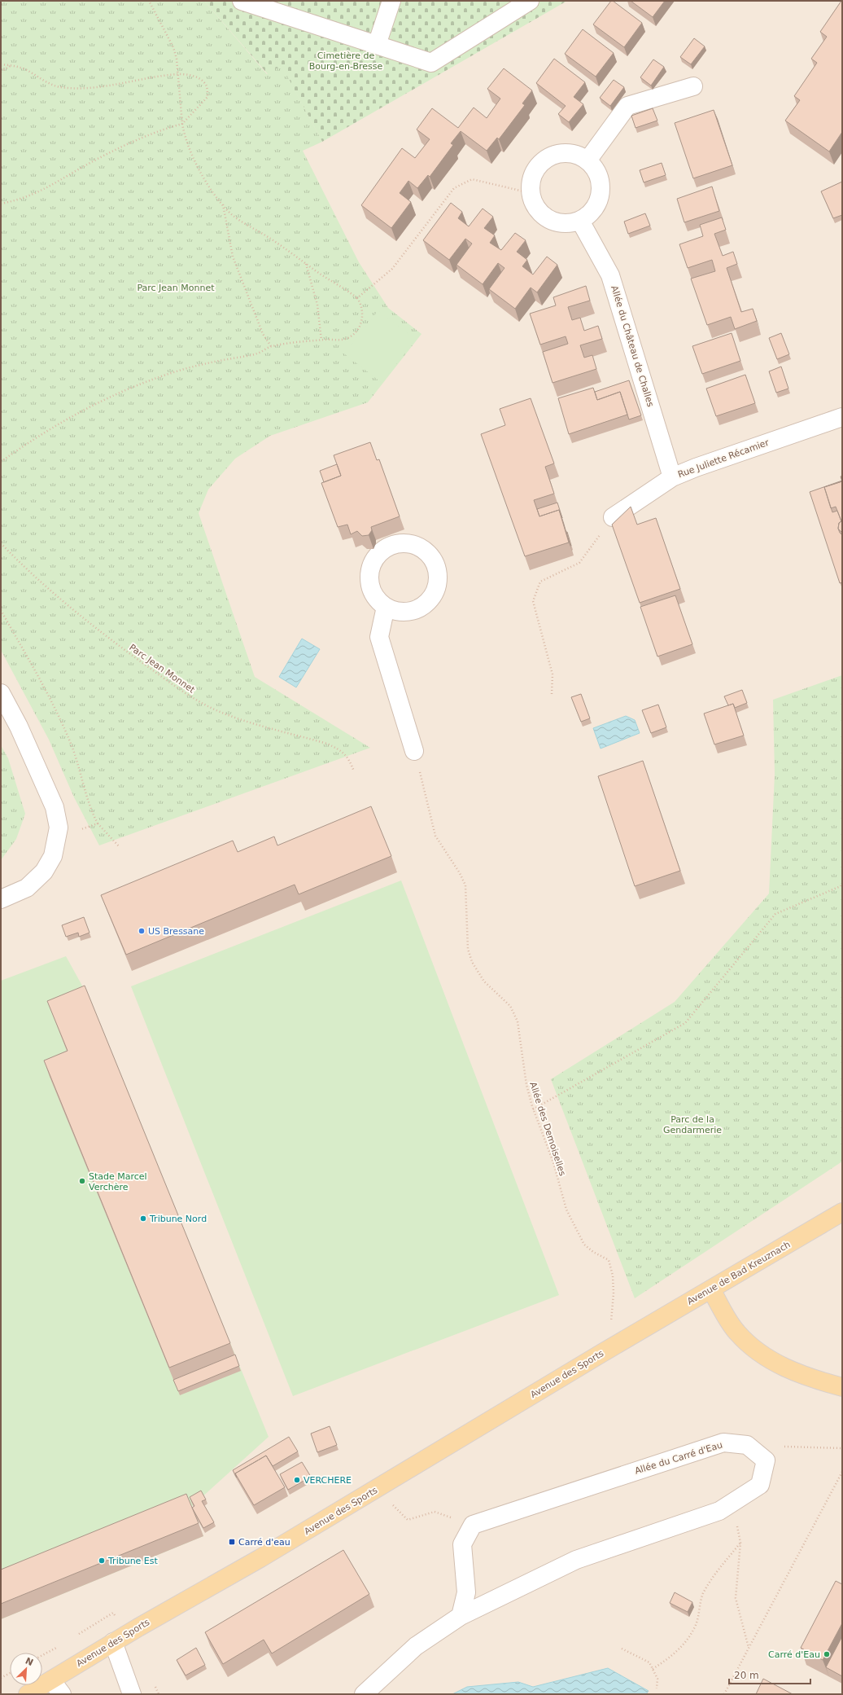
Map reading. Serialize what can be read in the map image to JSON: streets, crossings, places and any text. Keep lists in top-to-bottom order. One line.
{"streets":{"main road":["Avenue de Bad Kreuznach","Avenue des Sports"],"street":["Allée du Château de Challes","Rue Juliette Récamier","Allée du Carré d'Eau"],"path":["Parc Jean Monnet","Allée des Demoiselles"]},"crossings":[["Allée du Château de Challes","Rue Juliette Récamier"],["Allée des Demoiselles","Avenue de Bad Kreuznach"],["Allée des Demoiselles","Avenue des Sports"],["Avenue de Bad Kreuznach","Avenue des Sports"]],"parks":["Cimetière de Bourg-en-Bresse","Parc Jean Monnet","Parc de la Gendarmerie"],"places":{"other":["US Bressane","Stade Marcel Verchère","Tribune Nord","VERCHERE","Tribune Est","Carré d'Eau"],"transit":["Carré d'eau"]},"scale_bar":"20 m","north":"top right"}
